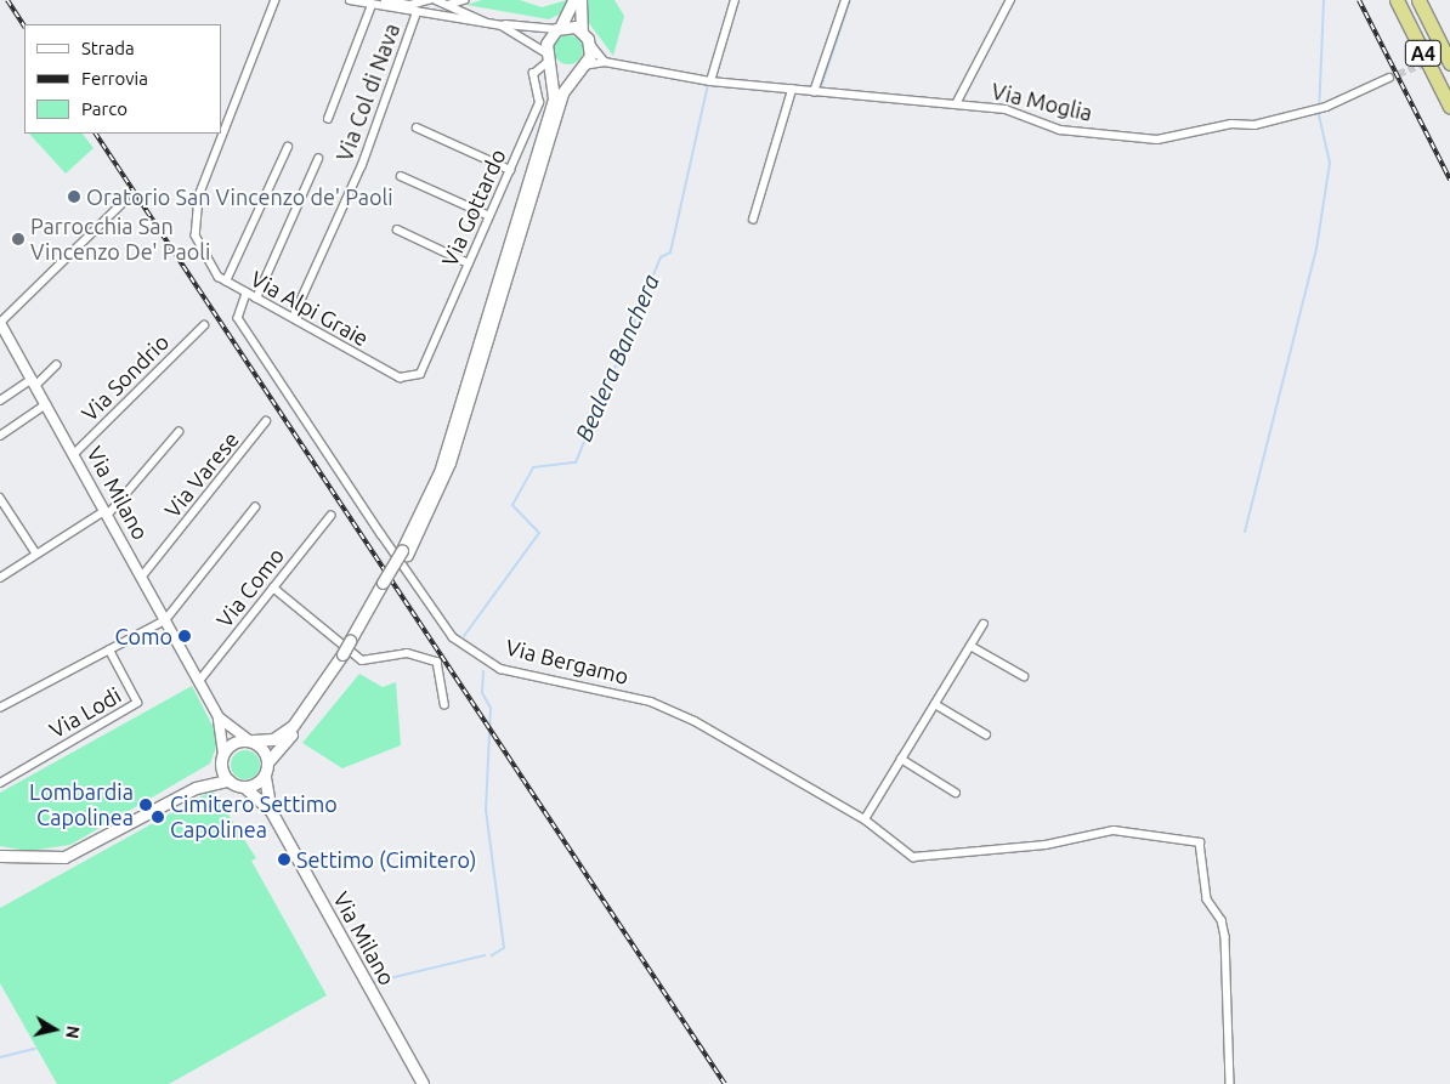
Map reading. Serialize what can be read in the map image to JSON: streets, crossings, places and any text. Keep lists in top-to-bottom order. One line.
{"streets":{"highway":["A4"],"main road":["Via Milano"],"street":["Via Col di Nava","Via Moglia","Via Gottardo","Via Alpi Graie","Via Sondrio","Via Varese","Via Como","Via Bergamo","Via Lodi"]},"crossings":[["Via Col di Nava","Via Alpi Graie"],["Via Gottardo","Via Alpi Graie"],["Via Alpi Graie","Via Bergamo"],["Via Sondrio","Via Milano"],["Via Varese","Via Milano"],["Via Milano","Via Como"],["Via Milano","Via Lodi"]],"water":["Bealera Banchera"],"places":["Oratorio San Vincenzo de' Paoli","Parrocchia San Vincenzo De' Paoli","Como","Lombardia Capolinea","Cimitero Settimo Capolinea","Settimo (Cimitero)"],"legend":["Strada","Ferrovia","Parco"],"north":"right"}
